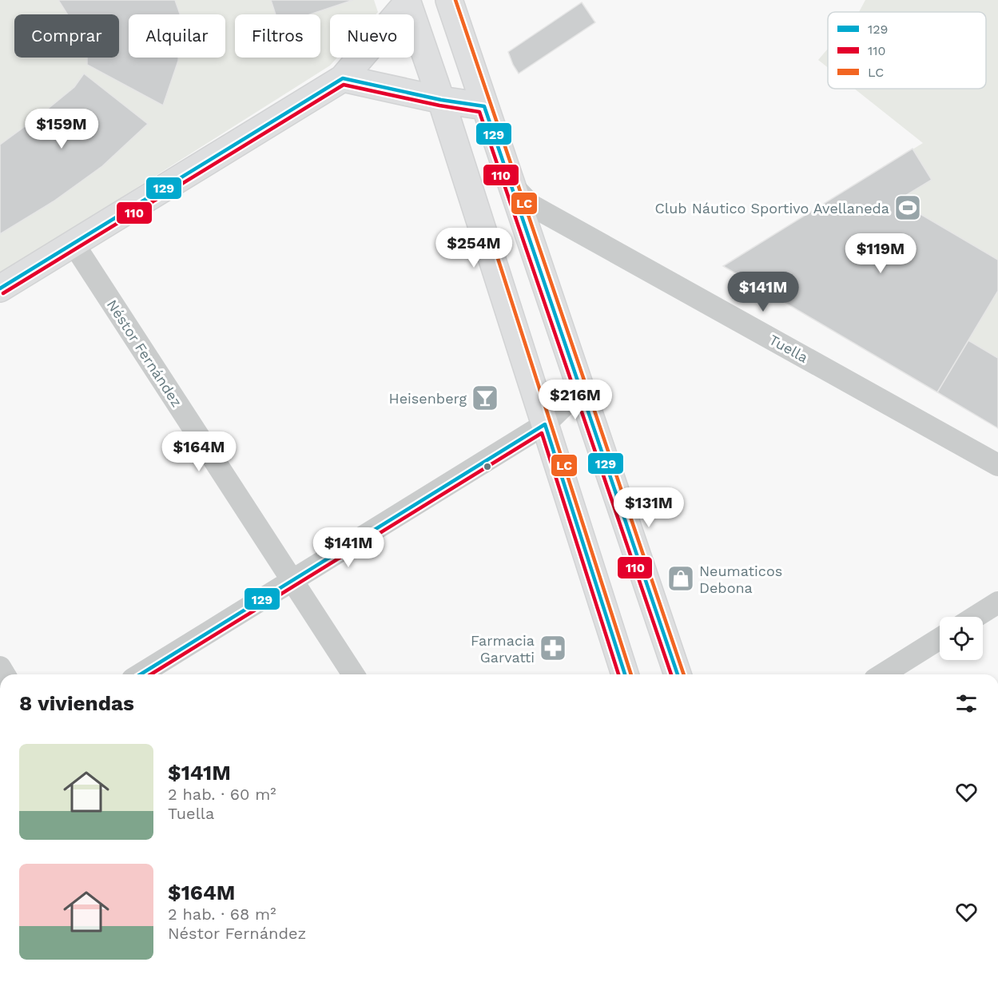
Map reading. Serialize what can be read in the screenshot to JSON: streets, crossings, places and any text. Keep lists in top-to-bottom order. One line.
{"streets":{"street":["Tuella","Néstor Fernández"]},"places":{"sports":["Club Náutico Sportivo Avellaneda"],"bar":["Heisenberg"],"shop":["Neumaticos Debona"],"pharmacy":["Farmacia Garvatti"]},"lines":["transit line LC","transit line 129","transit line 110"],"legend":["129","110","LC"],"page":{"chip":["Comprar","Alquilar","Filtros","Nuevo"],"price":["$159M","$254M","$119M","$141M","$216M","$164M","$131M","$141M"],"heading":"8 viviendas","list":[{"name":"$141M","note":"2 hab. · 60 m² · Tuella"},{"name":"$164M","note":"2 hab. · 68 m² · Néstor Fernández"}]}}
